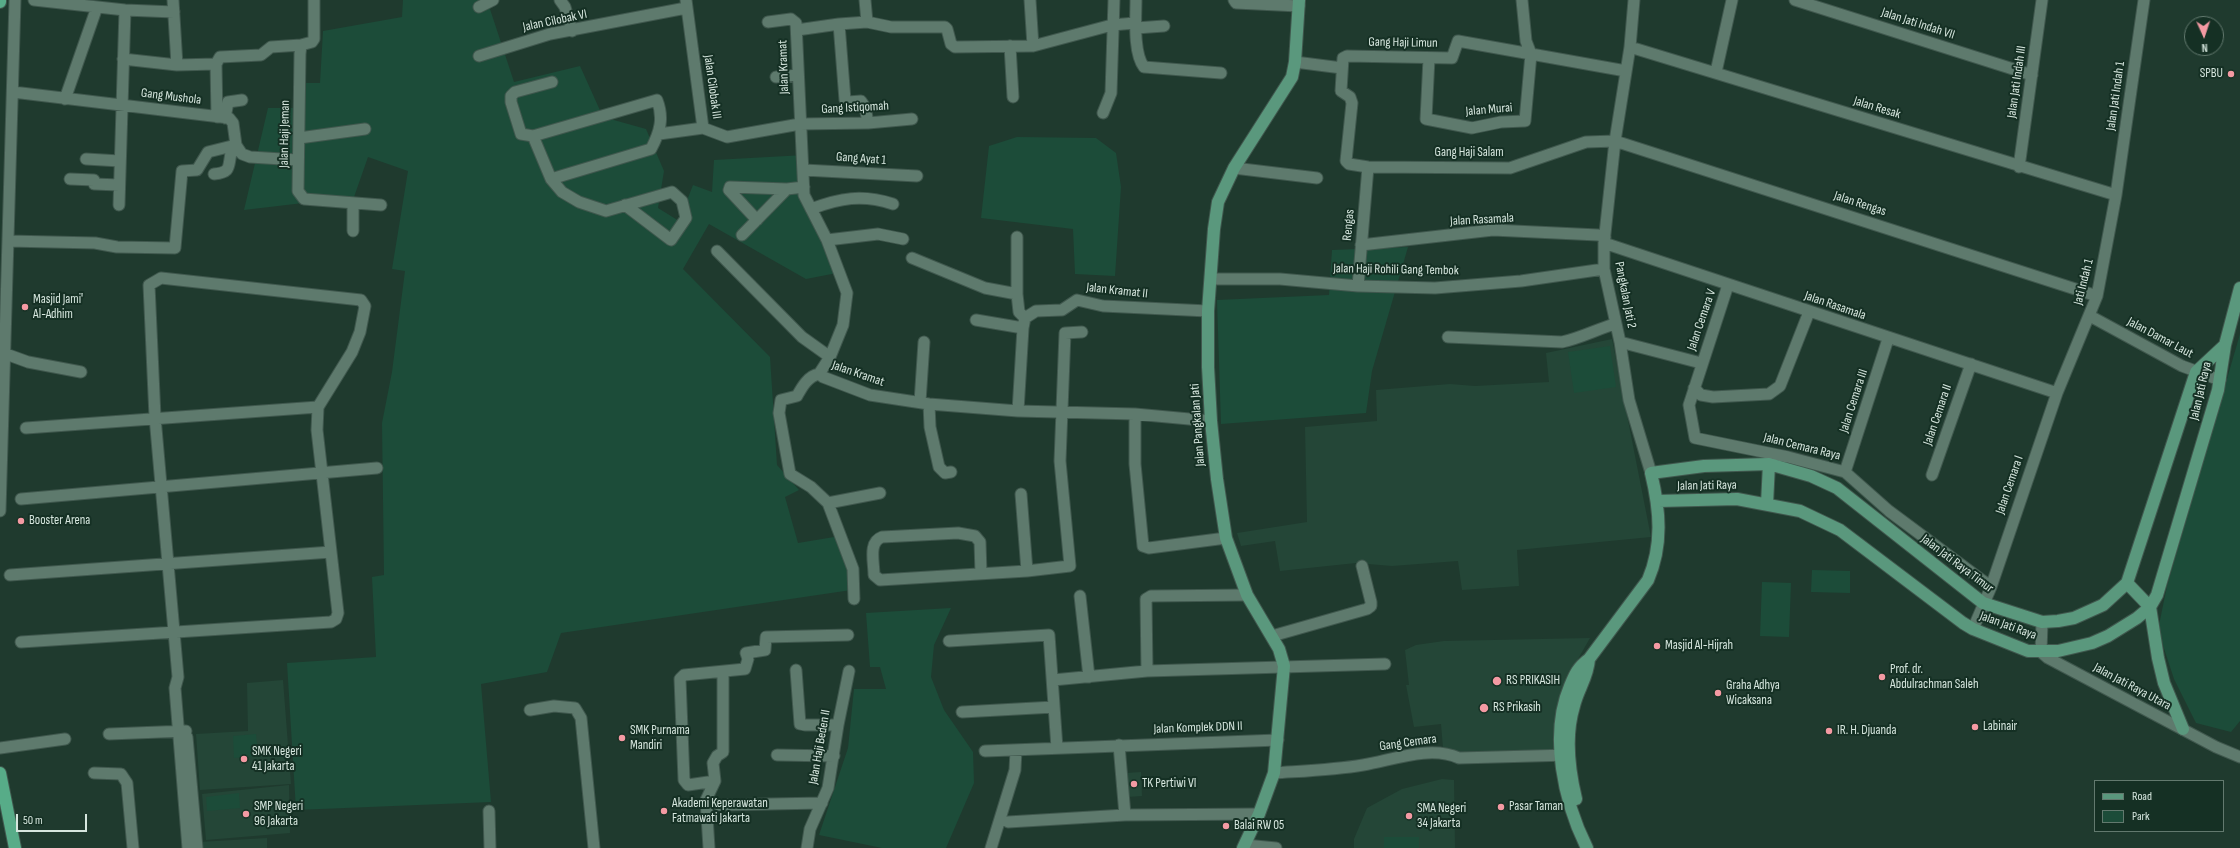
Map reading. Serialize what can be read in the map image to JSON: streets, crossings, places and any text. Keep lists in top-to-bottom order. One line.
{"streets":{"main road":["Jalan Jati Raya","Jalan Pangkalan Jati","Jalan Jati Raya Timur"],"street":["Jalan Cilobak VI","Jalan Jati Indah VII","Gang Haji Limun","Jalan Kramat","Jalan Jati Indah III","Jalan Cilobak III","Jalan Jati Indah 1","Gang Mushola","Gang Istiqomah","Jalan Resak","Jalan Murai","Jalan Haji Jeman","Gang Haji Salam","Gang Ayat 1","Jalan Rengas","Jalan Rasamala","Rengas","Jalan Haji Rohili Gang Tembok","Jati Indah 1","Jalan Kramat II","Pangkalan Jati 2","Jalan Cemara V","Jalan Damar Laut","Jalan Cemara III","Jalan Cemara II","Jalan Cemara Raya","Jalan Cemara I","Jalan Jati Raya Utara","Jalan Komplek DDN II","Gang Cemara","Jalan Haji Beden II"]},"crossings":[["Jalan Cilobak VI","Jalan Cilobak III"],["Jalan Jati Indah VII","Jalan Jati Indah III"],["Gang Haji Limun","Jalan Murai"],["Gang Haji Limun","Gang Haji Salam"],["Jalan Kramat","Jalan Cilobak III"],["Jalan Kramat","Gang Istiqomah"],["Jalan Kramat","Gang Ayat 1"],["Jalan Kramat","Jalan Pangkalan Jati"],["Jalan Jati Indah III","Jalan Resak"],["Jalan Cilobak III","Gang Istiqomah"],["Jalan Jati Indah 1","Jalan Resak"],["Jalan Jati Indah 1","Jati Indah 1"],["Jalan Resak","Jati Indah 1"],["Jalan Resak","Pangkalan Jati 2"],["Gang Haji Salam","Jalan Rengas"],["Gang Haji Salam","Rengas"],["Gang Haji Salam","Pangkalan Jati 2"],["Jalan Rengas","Jati Indah 1"],["Jalan Rengas","Pangkalan Jati 2"],["Jalan Rasamala","Rengas"],["Jalan Rasamala","Jati Indah 1"],["Jalan Rasamala","Pangkalan Jati 2"],["Jalan Rasamala","Jalan Cemara V"],["Jalan Rasamala","Jalan Cemara III"],["Jalan Rasamala","Jalan Cemara II"],["Jalan Rasamala","Jalan Cemara I"],["Rengas","Jalan Haji Rohili Gang Tembok"],["Jalan Haji Rohili Gang Tembok","Pangkalan Jati 2"],["Jalan Haji Rohili Gang Tembok","Jalan Pangkalan Jati"],["Jati Indah 1","Jalan Damar Laut"],["Jati Indah 1","Jalan Cemara I"],["Jalan Kramat II","Jalan Pangkalan Jati"],["Pangkalan Jati 2","Jalan Jati Raya Timur"],["Jalan Cemara V","Jalan Cemara Raya"],["Jalan Damar Laut","Jalan Jati Raya"],["Jalan Damar Laut","Jalan Jati Raya Timur"],["Jalan Jati Raya","Jalan Jati Raya Timur"],["Jalan Jati Raya","Jalan Jati Raya Utara"],["Jalan Cemara III","Jalan Cemara Raya"],["Jalan Pangkalan Jati","Jalan Komplek DDN II"],["Jalan Pangkalan Jati","Gang Cemara"],["Jalan Cemara Raya","Jalan Cemara I"]],"places":["SPBU","Masjid Jami' Al-Adhim","Booster Arena","Masjid Al-Hijrah","Prof. dr. Abdulrachman Saleh","RS PRIKASIH","Graha Adhya Wicaksana","RS Prikasih","Labinair","IR. H. Djuanda","SMK Purnama Mandiri","SMK Negeri 41 Jakarta","TK Pertiwi VI","Pasar Taman","Akademi Keperawatan Fatmawati Jakarta","SMP Negeri 96 Jakarta","SMA Negeri 34 Jakarta","Balai RW 05"],"legend":["Road","Park"],"scale_bar":"50 m","north":"bottom"}
